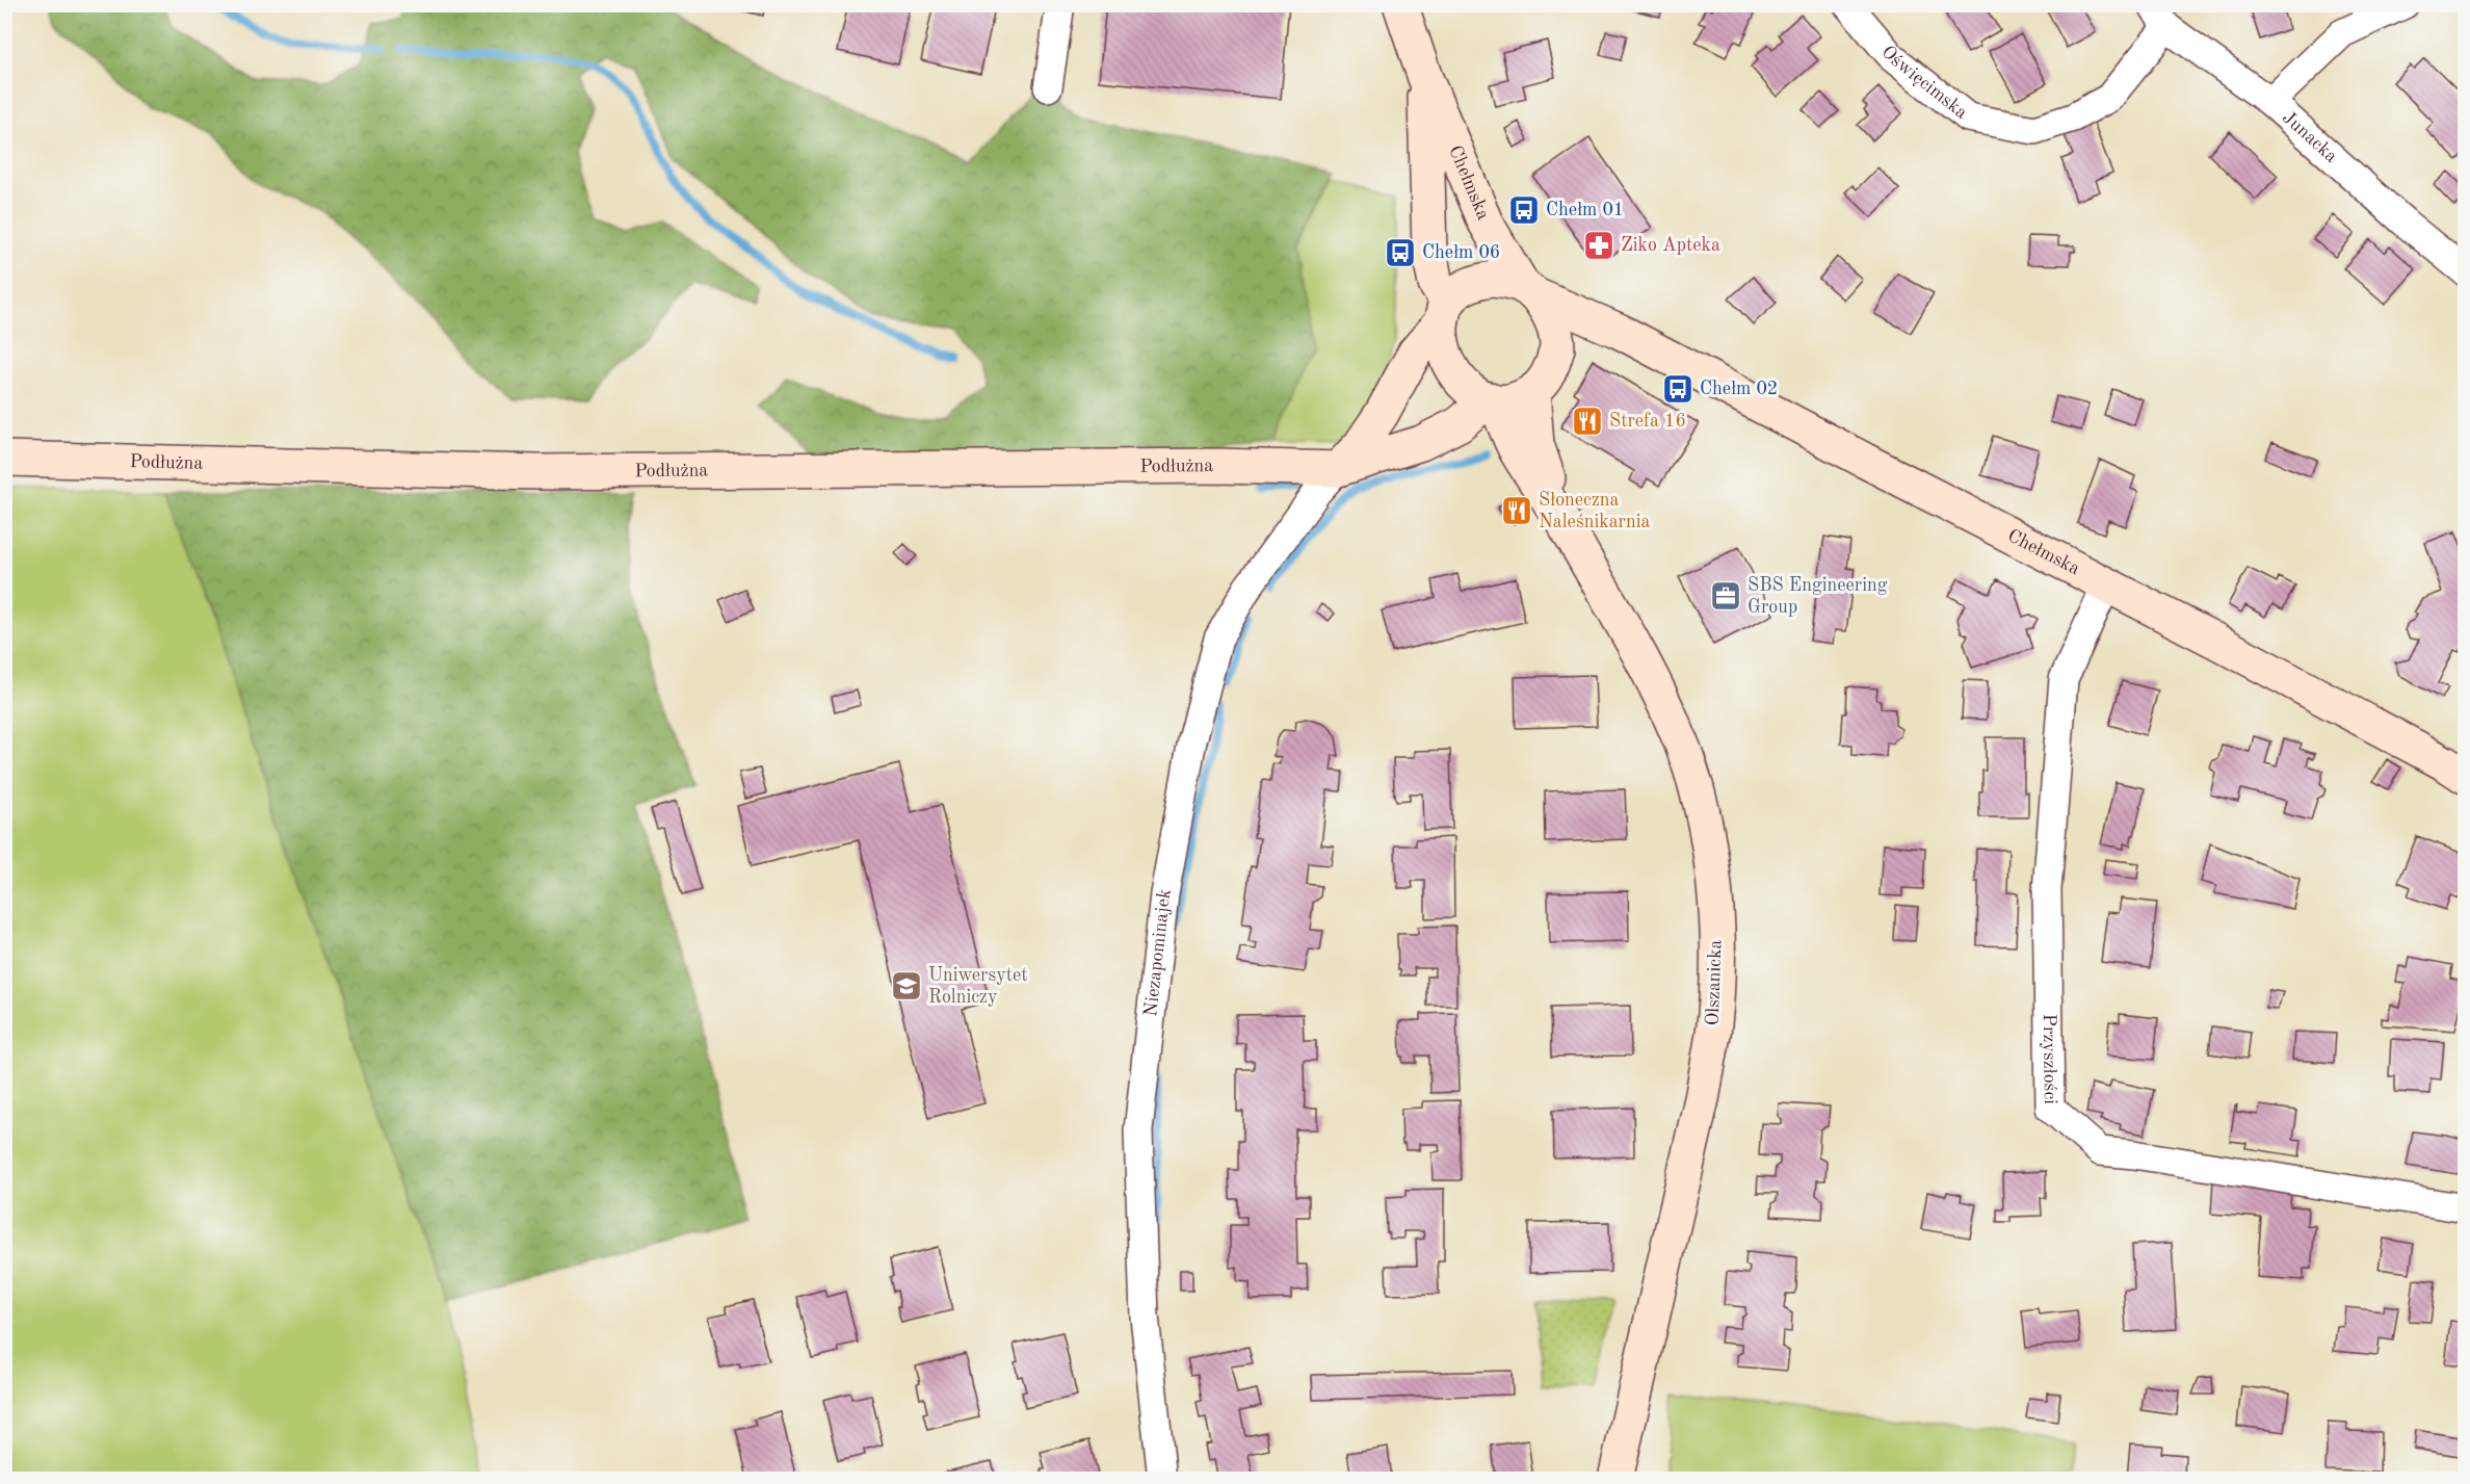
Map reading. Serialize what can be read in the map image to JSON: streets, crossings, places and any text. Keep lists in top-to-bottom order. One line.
{"streets":{"street":["Oświęcimska","Junacka","Chełmska","Podłużna","Niezapominajek","Olszanicka","Przyszłości"]},"crossings":[["Oświęcimska","Junacka"],["Chełmska","Podłużna"],["Chełmska","Olszanicka"],["Chełmska","Przyszłości"],["Podłużna","Niezapominajek"],["Podłużna","Olszanicka"]],"places":{"bus stop":["Chełm 01","Chełm 06","Chełm 02"],"pharmacy":["Ziko Apteka"],"restaurant":["Strefa 16","Słoneczna Naleśnikarnia"],"office":["SBS Engineering Group"],"school or university":["Uniwersytet Rolniczy"]}}
